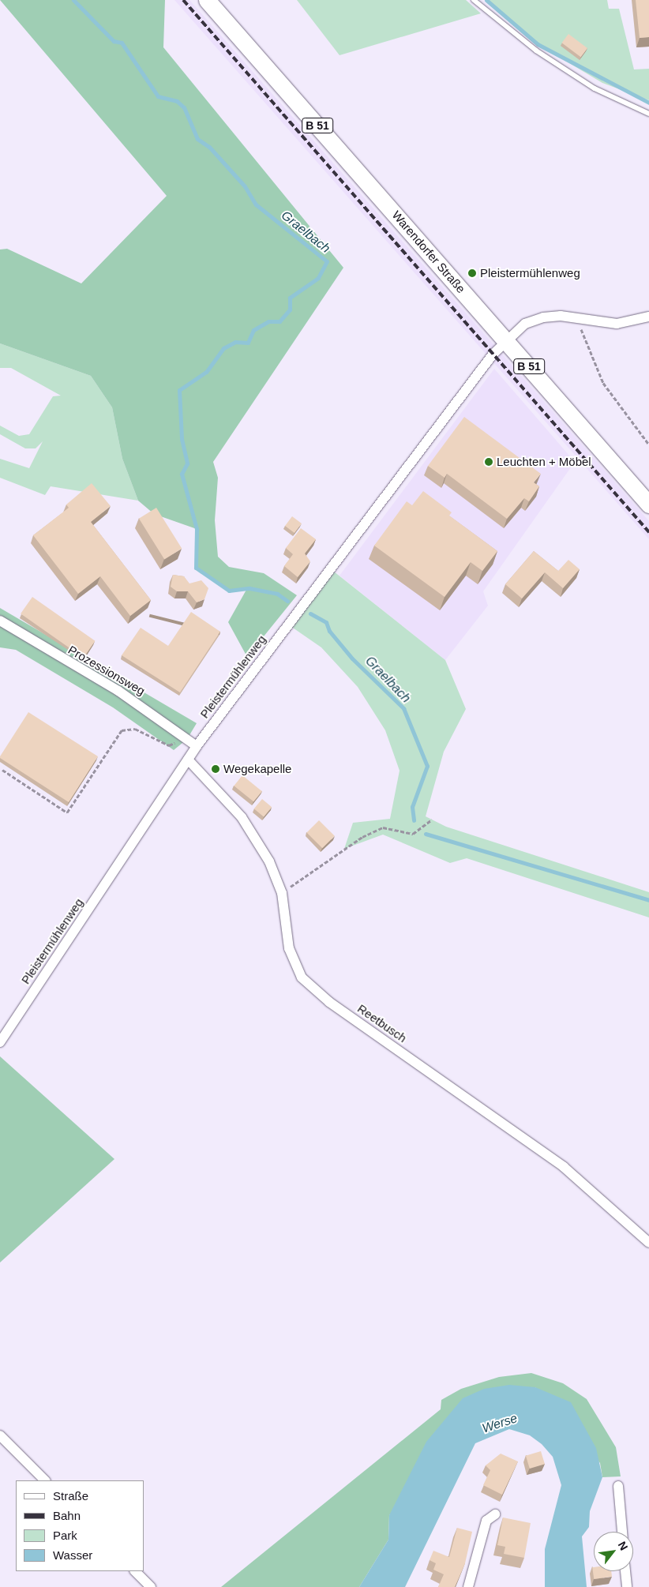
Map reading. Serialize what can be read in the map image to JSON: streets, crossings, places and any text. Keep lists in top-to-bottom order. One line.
{"streets":{"main road":["B 51","Warendorfer Straße"],"street":["Prozessionsweg","Pleistermühlenweg","Reetbusch"]},"crossings":[["Warendorfer Straße","Pleistermühlenweg"],["Prozessionsweg","Pleistermühlenweg"],["Pleistermühlenweg","Reetbusch"]],"water":["Graelbach","Werse"],"places":["Pleistermühlenweg","Leuchten + Möbel","Wegekapelle"],"legend":["Straße","Bahn","Park","Wasser"],"north":"top right"}
